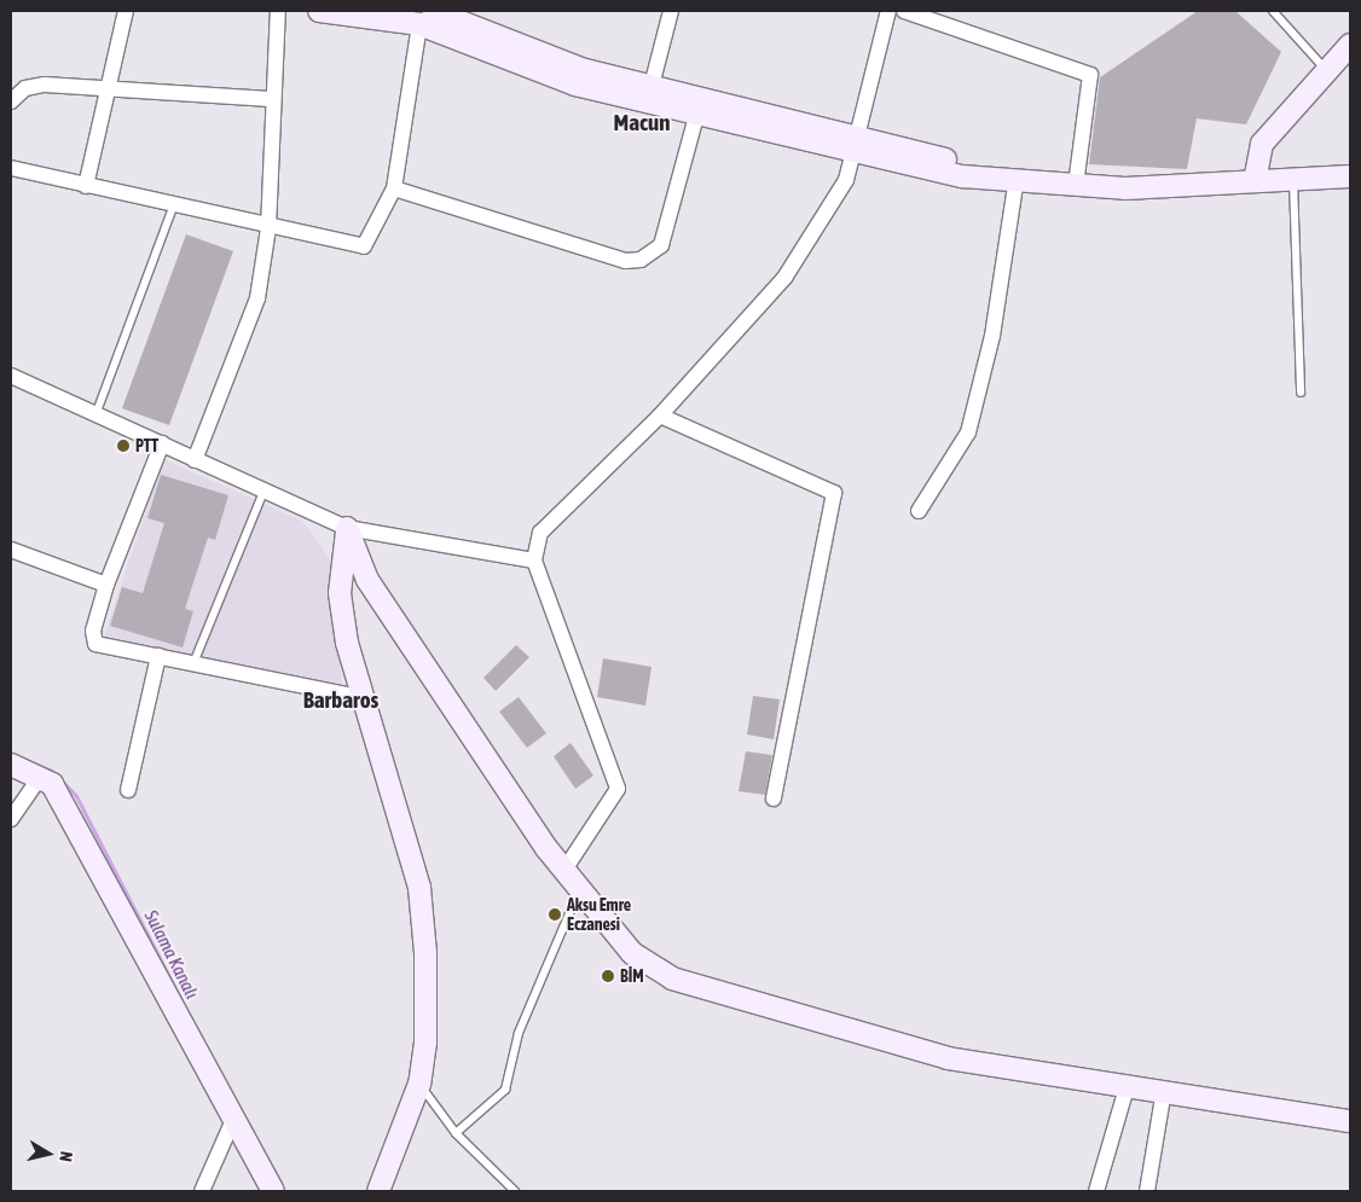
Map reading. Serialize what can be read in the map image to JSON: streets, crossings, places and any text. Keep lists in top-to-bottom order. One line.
{"districts":["Macun","Barbaros"],"water":["Sulama Kanalı"],"places":["PTT","Aksu Emre Eczanesi","BİM"],"north":"right"}
